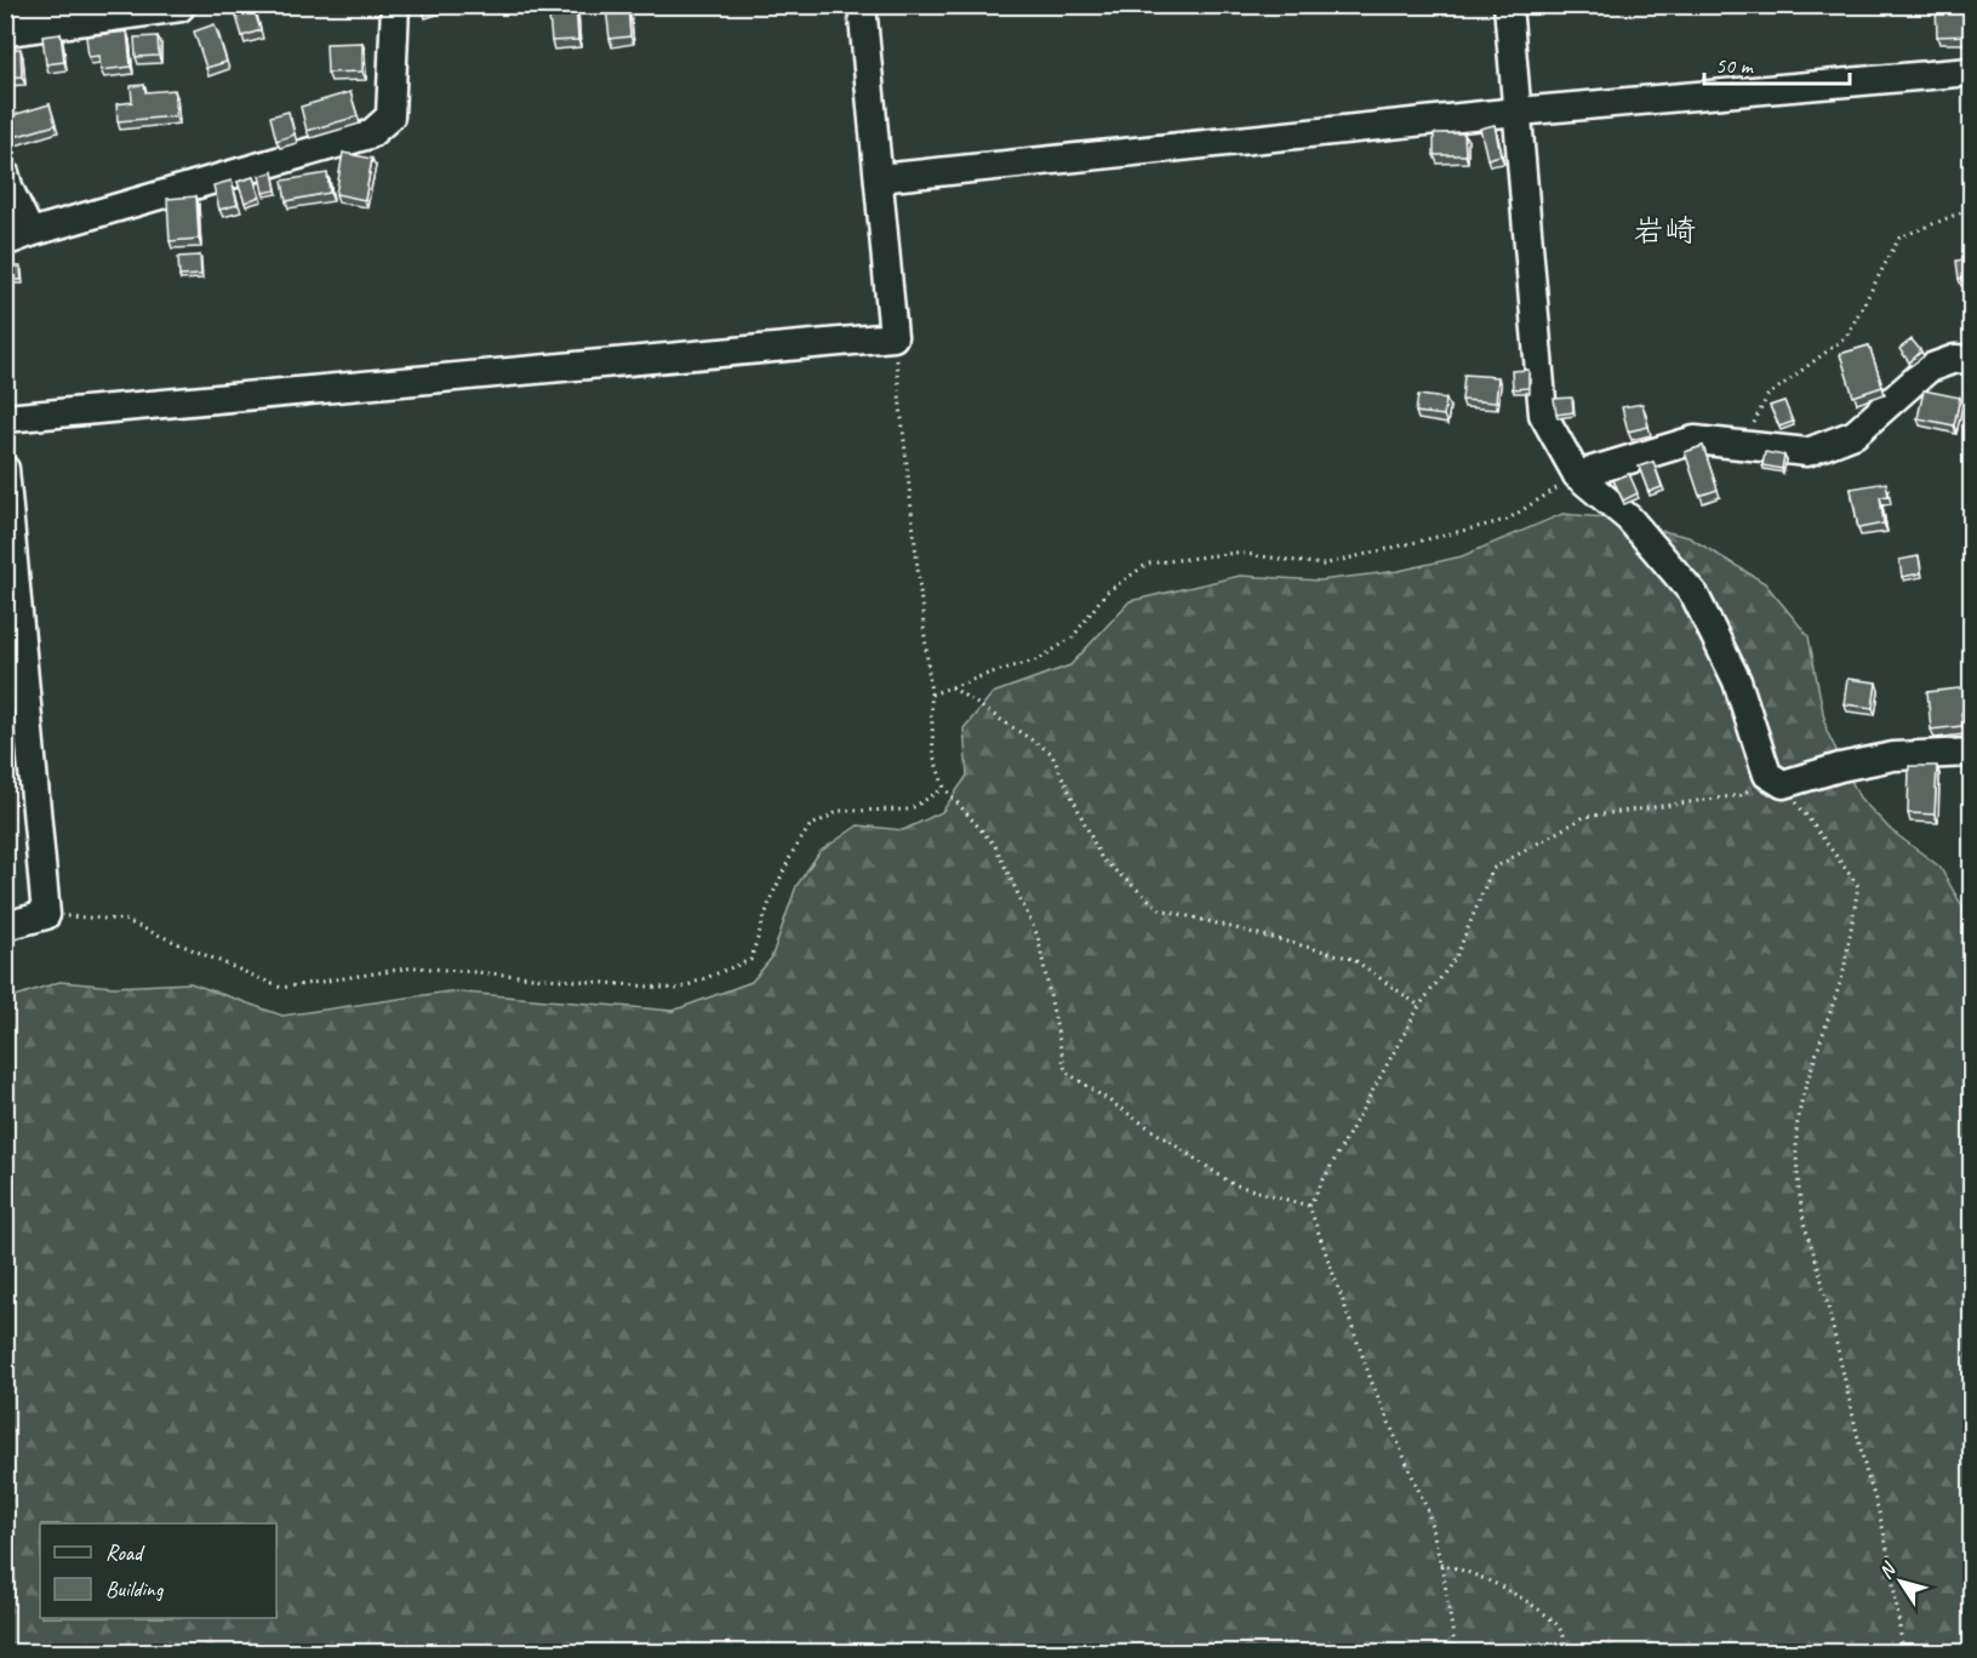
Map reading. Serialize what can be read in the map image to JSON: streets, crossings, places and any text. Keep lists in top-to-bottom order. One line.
{"districts":["岩崎"],"legend":["Road","Building"],"scale_bar":"50 m","north":"top left"}
